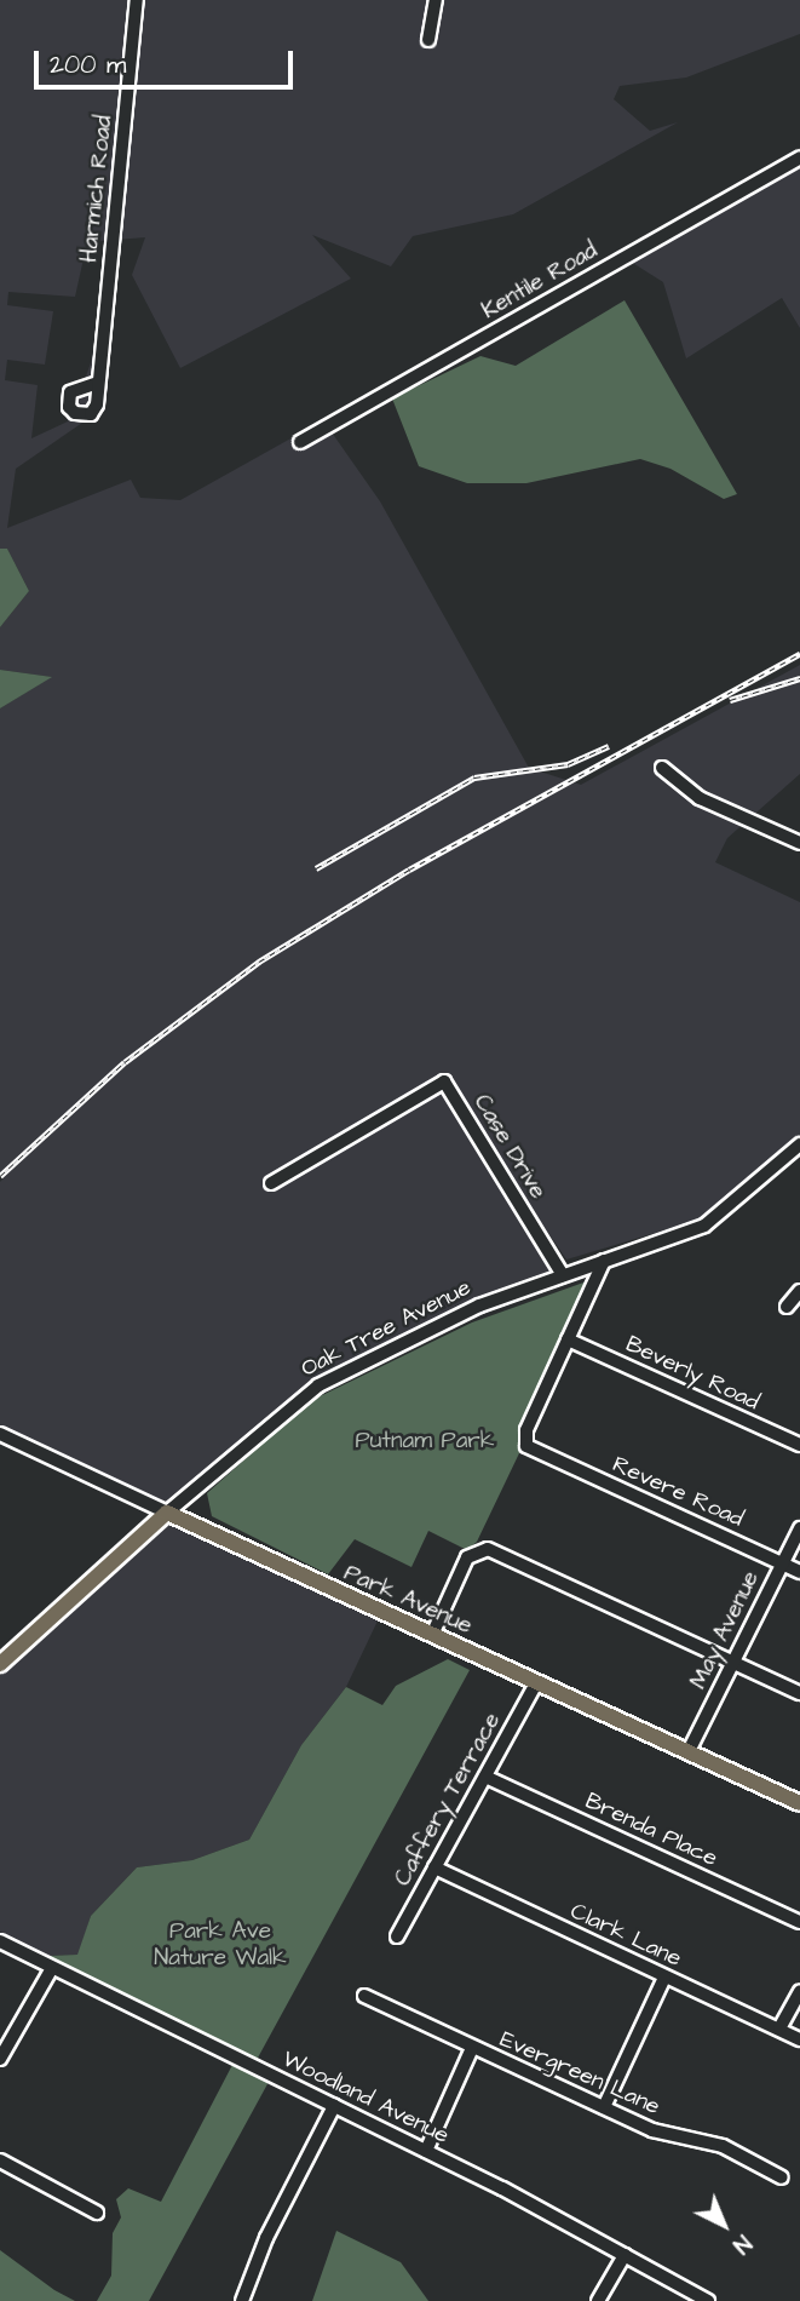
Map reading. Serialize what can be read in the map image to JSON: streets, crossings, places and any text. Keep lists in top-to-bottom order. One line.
{"streets":{"main road":["Oak Tree Avenue","Park Avenue"],"street":["Harmich Road","Kentile Road","Case Drive","Beverly Road","Revere Road","May Avenue","Caffery Terrace","Brenda Place","Clark Lane","Evergreen Lane","Woodland Avenue"]},"crossings":[["Case Drive","Oak Tree Avenue"],["Oak Tree Avenue","Park Avenue"],["Beverly Road","Revere Road"],["Revere Road","May Avenue"],["Park Avenue","May Avenue"],["Park Avenue","Caffery Terrace"],["Caffery Terrace","Brenda Place"],["Caffery Terrace","Clark Lane"]],"parks":["Putnam Park","Park Ave Nature Walk"],"scale_bar":"200 m","north":"bottom right"}
